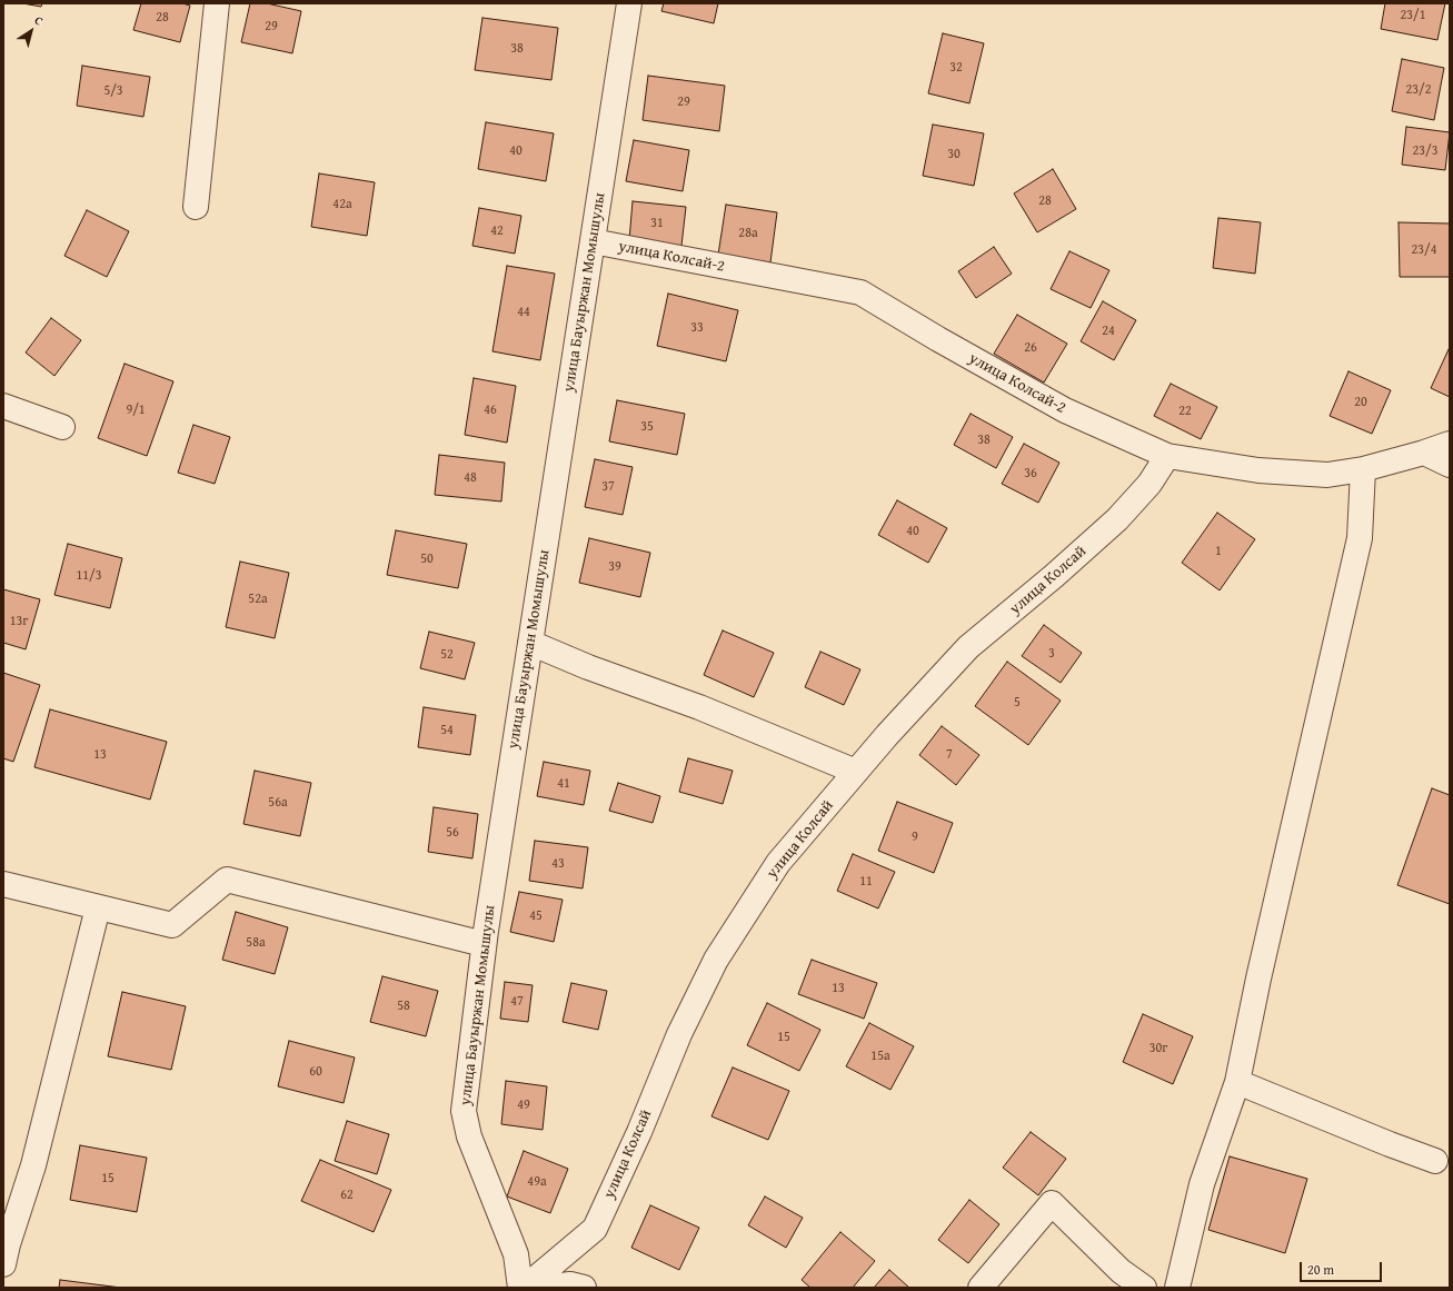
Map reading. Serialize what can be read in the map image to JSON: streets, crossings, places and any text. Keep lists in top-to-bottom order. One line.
{"streets":{"street":["улица Колсай-2","улица Бауыржан Момышулы","улица Колсай"]},"crossings":[["улица Колсай-2","улица Бауыржан Момышулы"],["улица Колсай-2","улица Колсай"]],"house_numbers":["23/1","28","29","38","32","23/2","5/3","29","40","23/3","30","28","42а","31","42","28а","23/4","44","33","24","26","20","9/1","46","22","35","38","36","48","37","40","1","50","39","11/3","52а","13г","3","52","5","54","13","7","41","56а","56","9","43","11","45","58а","13","47","58","15","30г","15а","60","49","15","49а","62"],"scale_bar":"20 m","north":"top right"}
